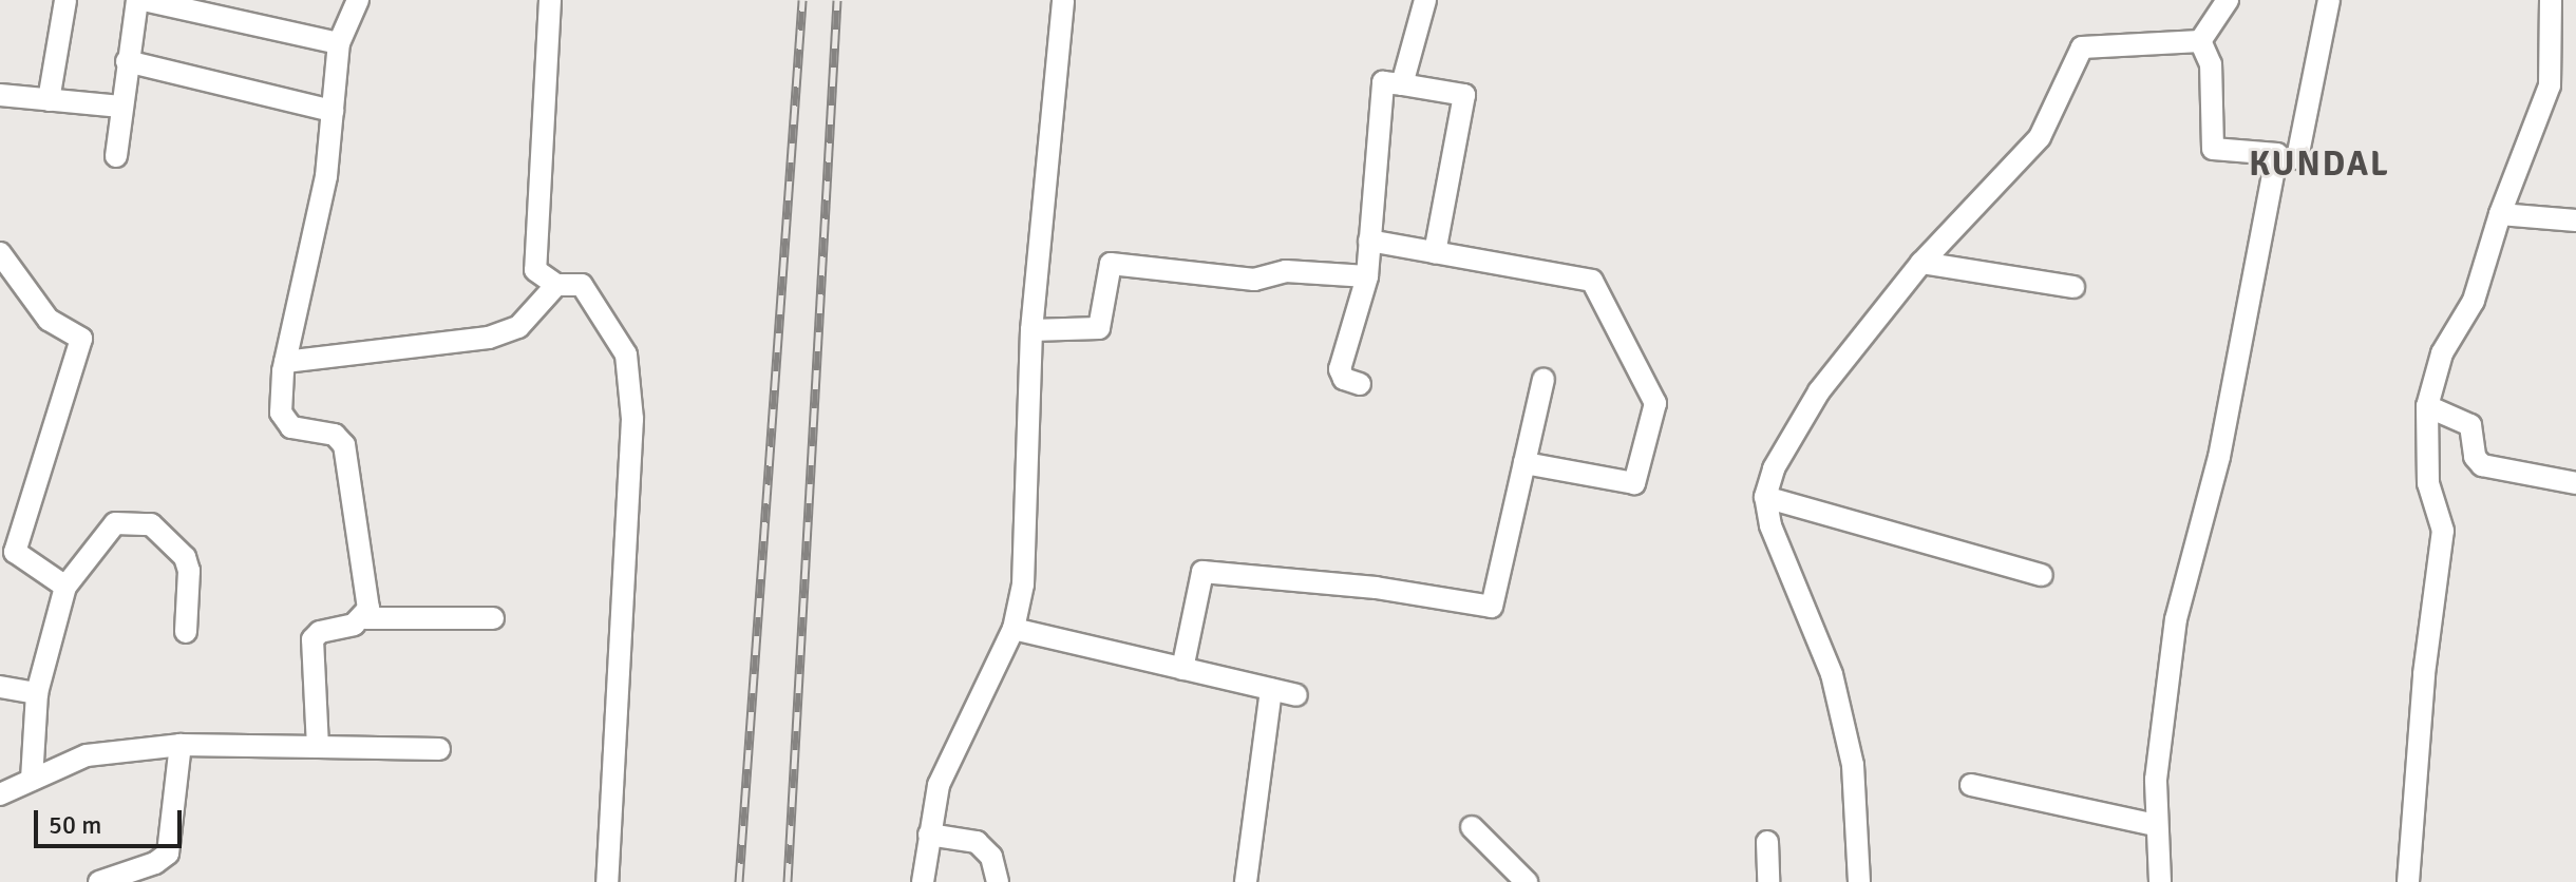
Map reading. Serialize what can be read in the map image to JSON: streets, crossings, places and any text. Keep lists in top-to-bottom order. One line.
{"districts":["KUNDAL"],"scale_bar":"50 m"}
